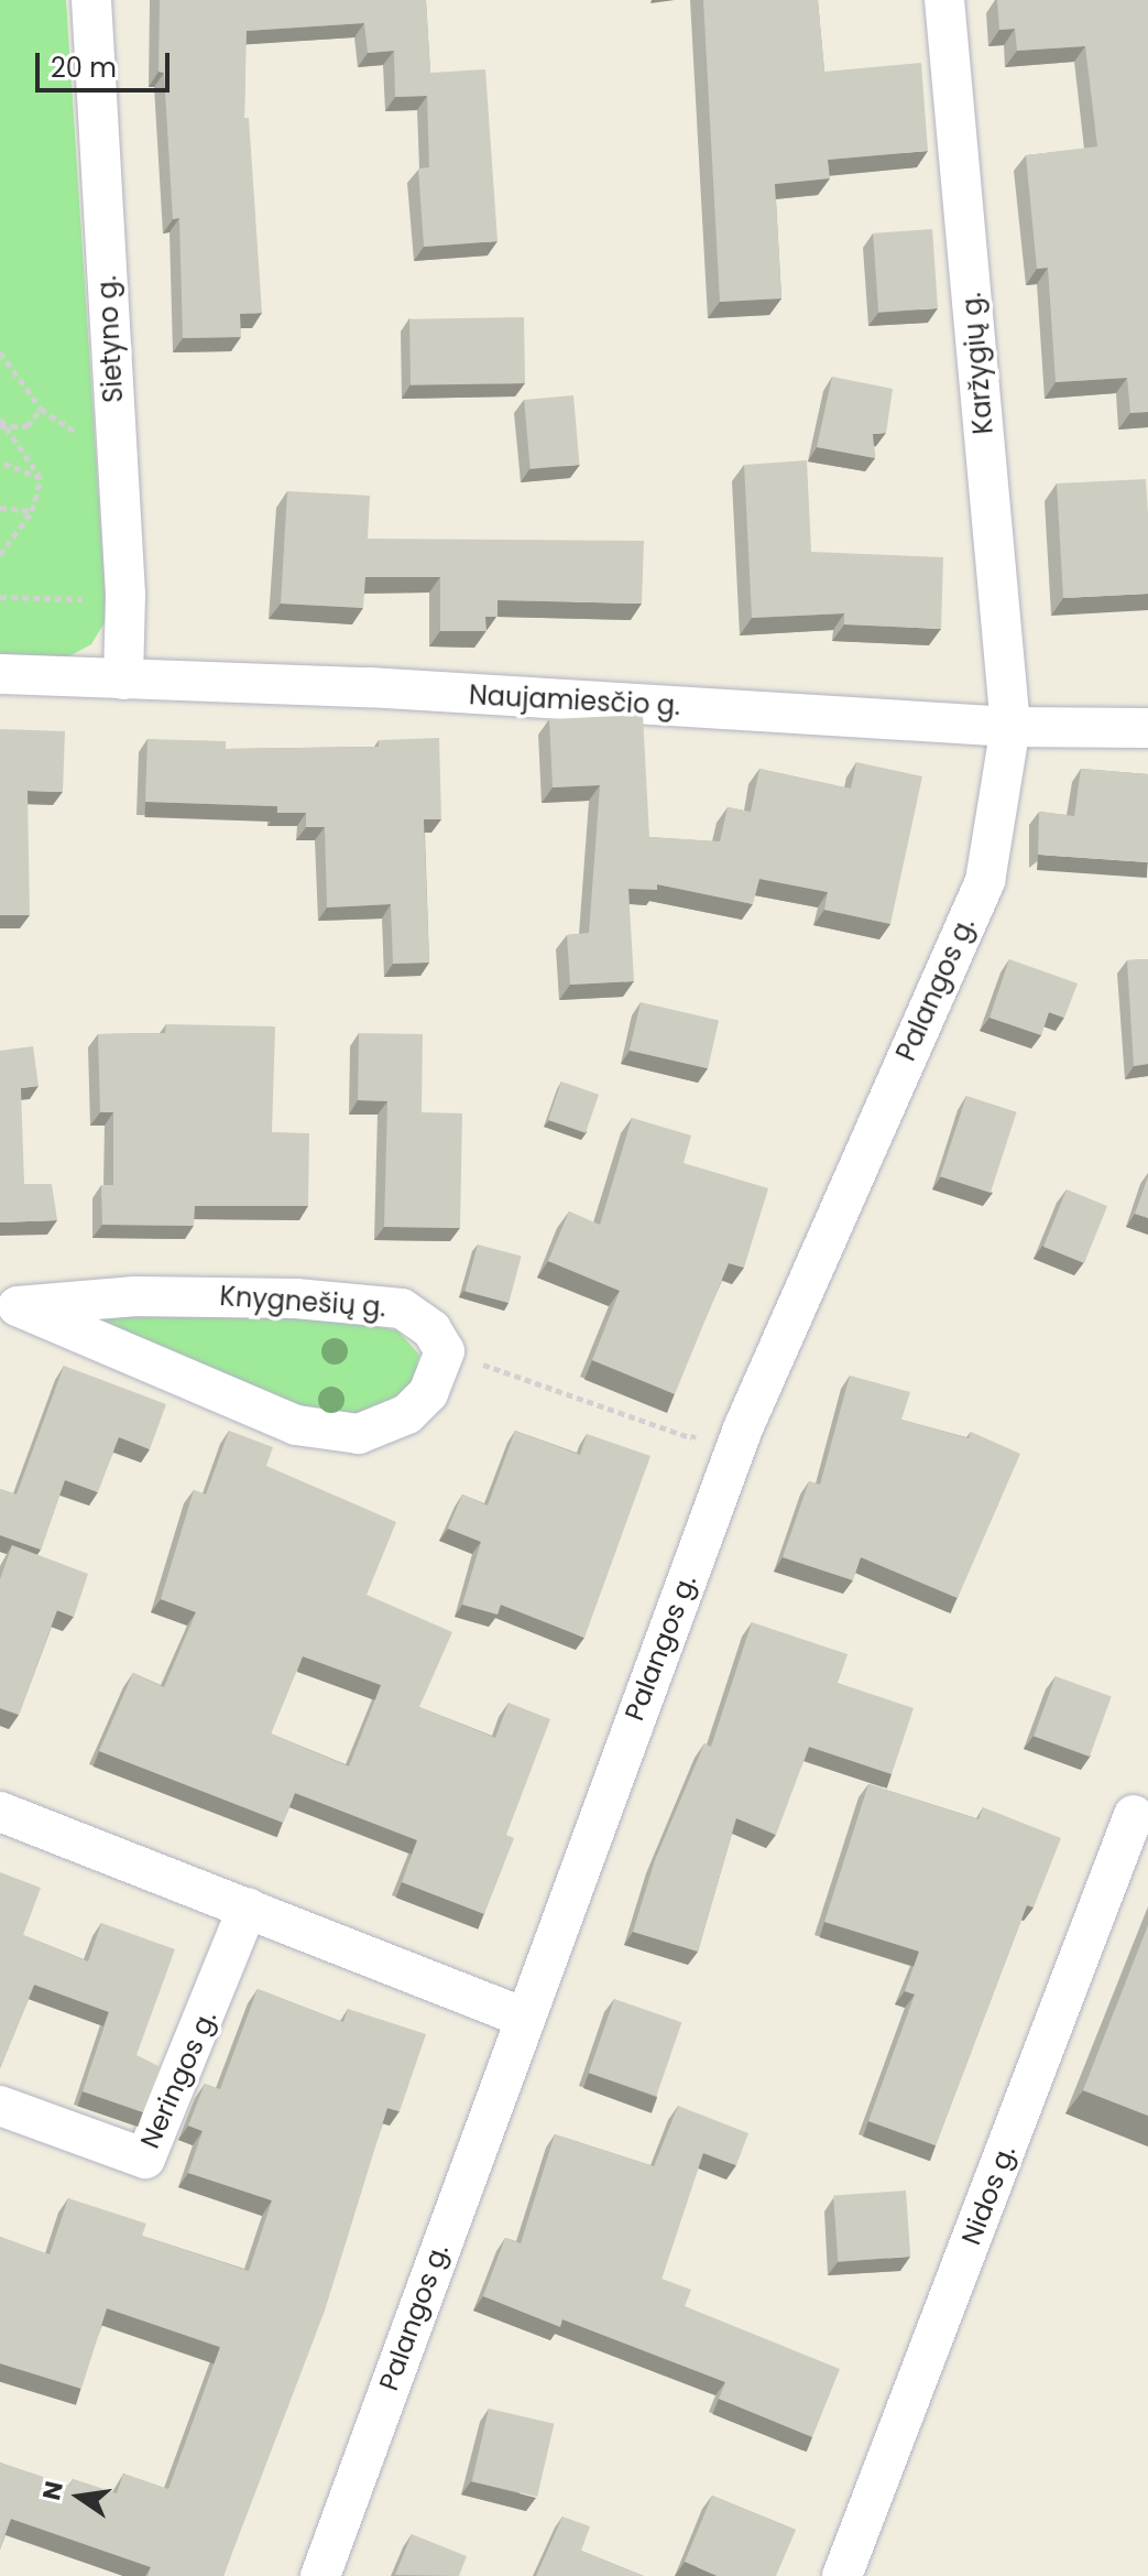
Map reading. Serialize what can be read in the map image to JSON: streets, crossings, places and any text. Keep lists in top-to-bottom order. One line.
{"streets":{"street":["Sietyno g.","Karžygių g.","Naujamiesčio g.","Palangos g.","Knygnešių g.","Neringos g.","Nidos g."]},"crossings":[["Sietyno g.","Naujamiesčio g."],["Karžygių g.","Naujamiesčio g."],["Karžygių g.","Palangos g."],["Naujamiesčio g.","Palangos g."]],"scale_bar":"20 m","north":"left"}
